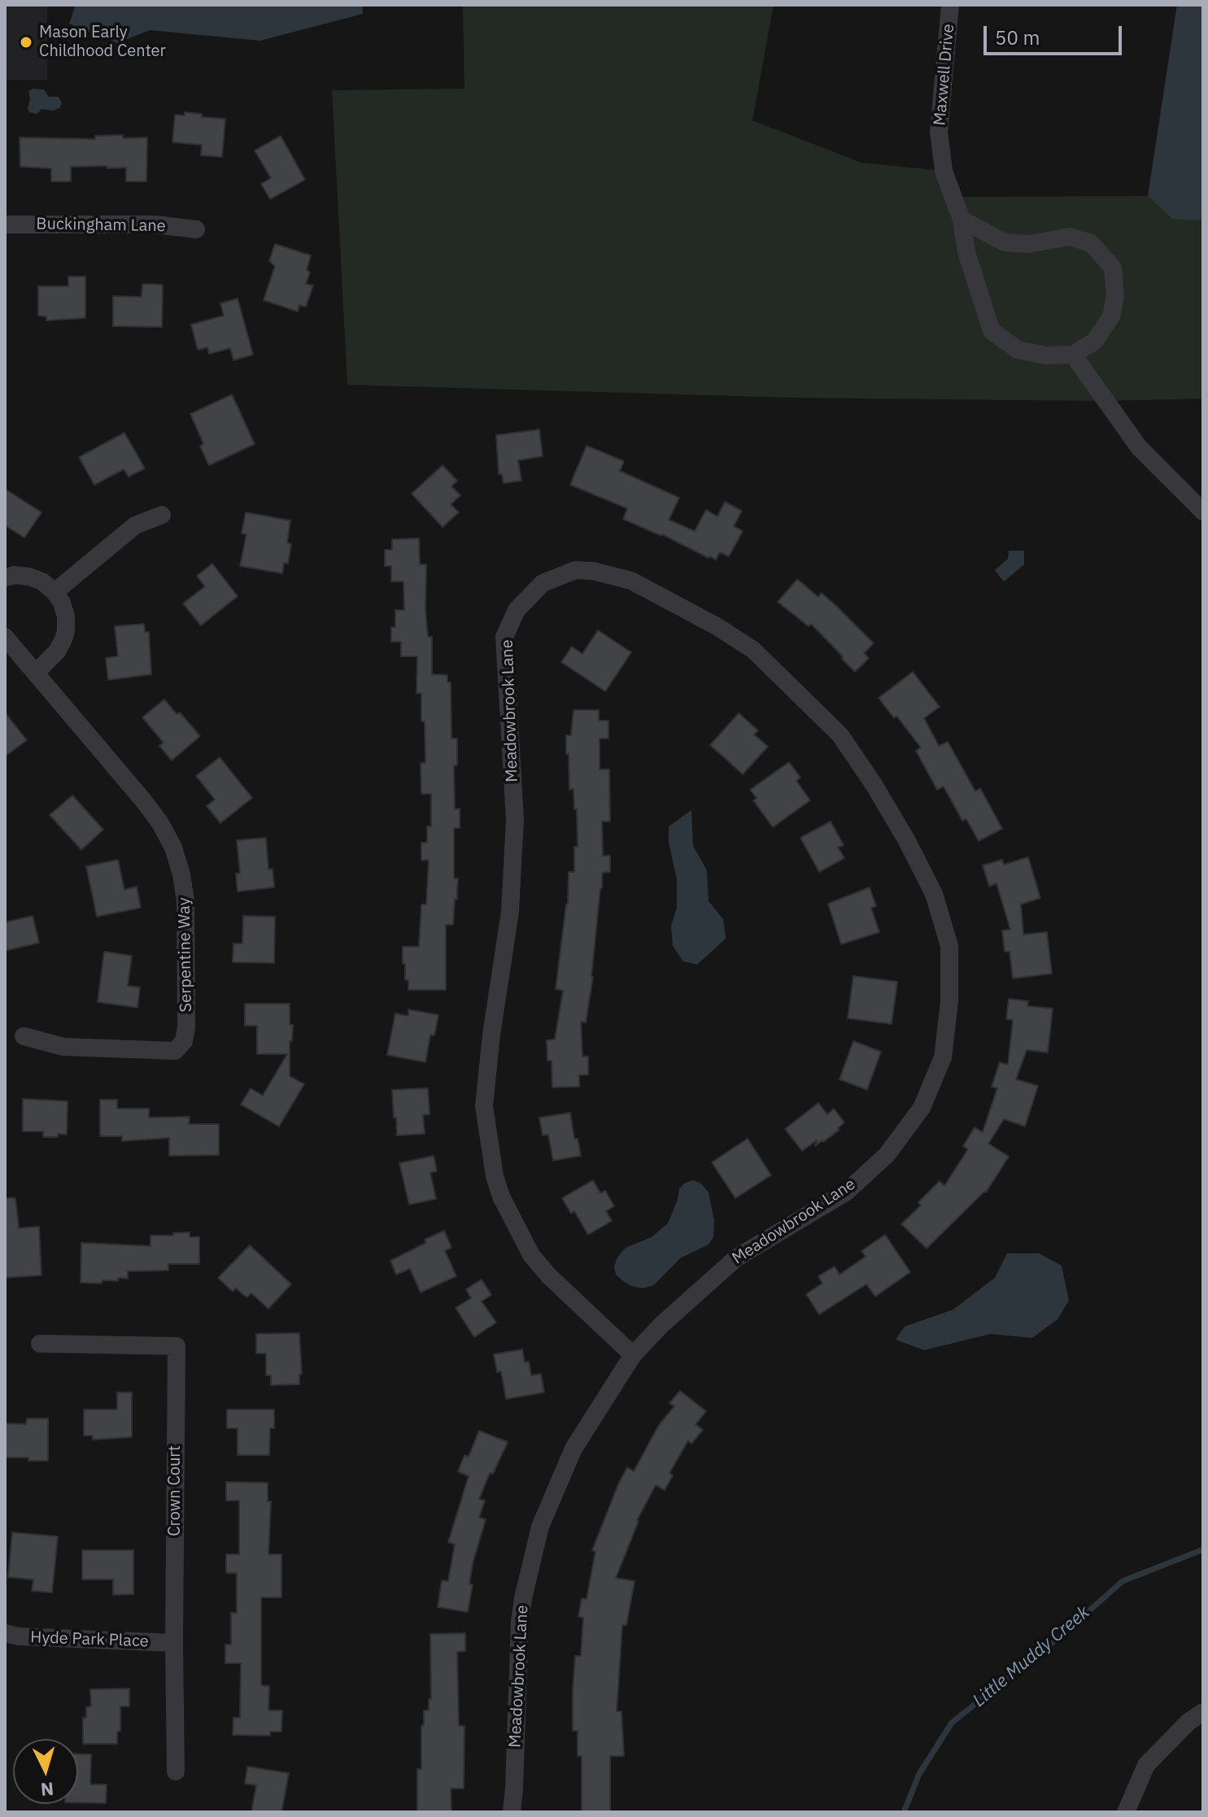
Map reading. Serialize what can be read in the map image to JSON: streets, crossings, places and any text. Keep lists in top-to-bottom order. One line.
{"streets":{"street":["Maxwell Drive","Buckingham Lane","Meadowbrook Lane","Serpentine Way","Crown Court","Hyde Park Place"]},"crossings":[["Crown Court","Hyde Park Place"]],"water":["Little Muddy Creek"],"places":["Mason Early Childhood Center"],"scale_bar":"50 m","north":"bottom"}
